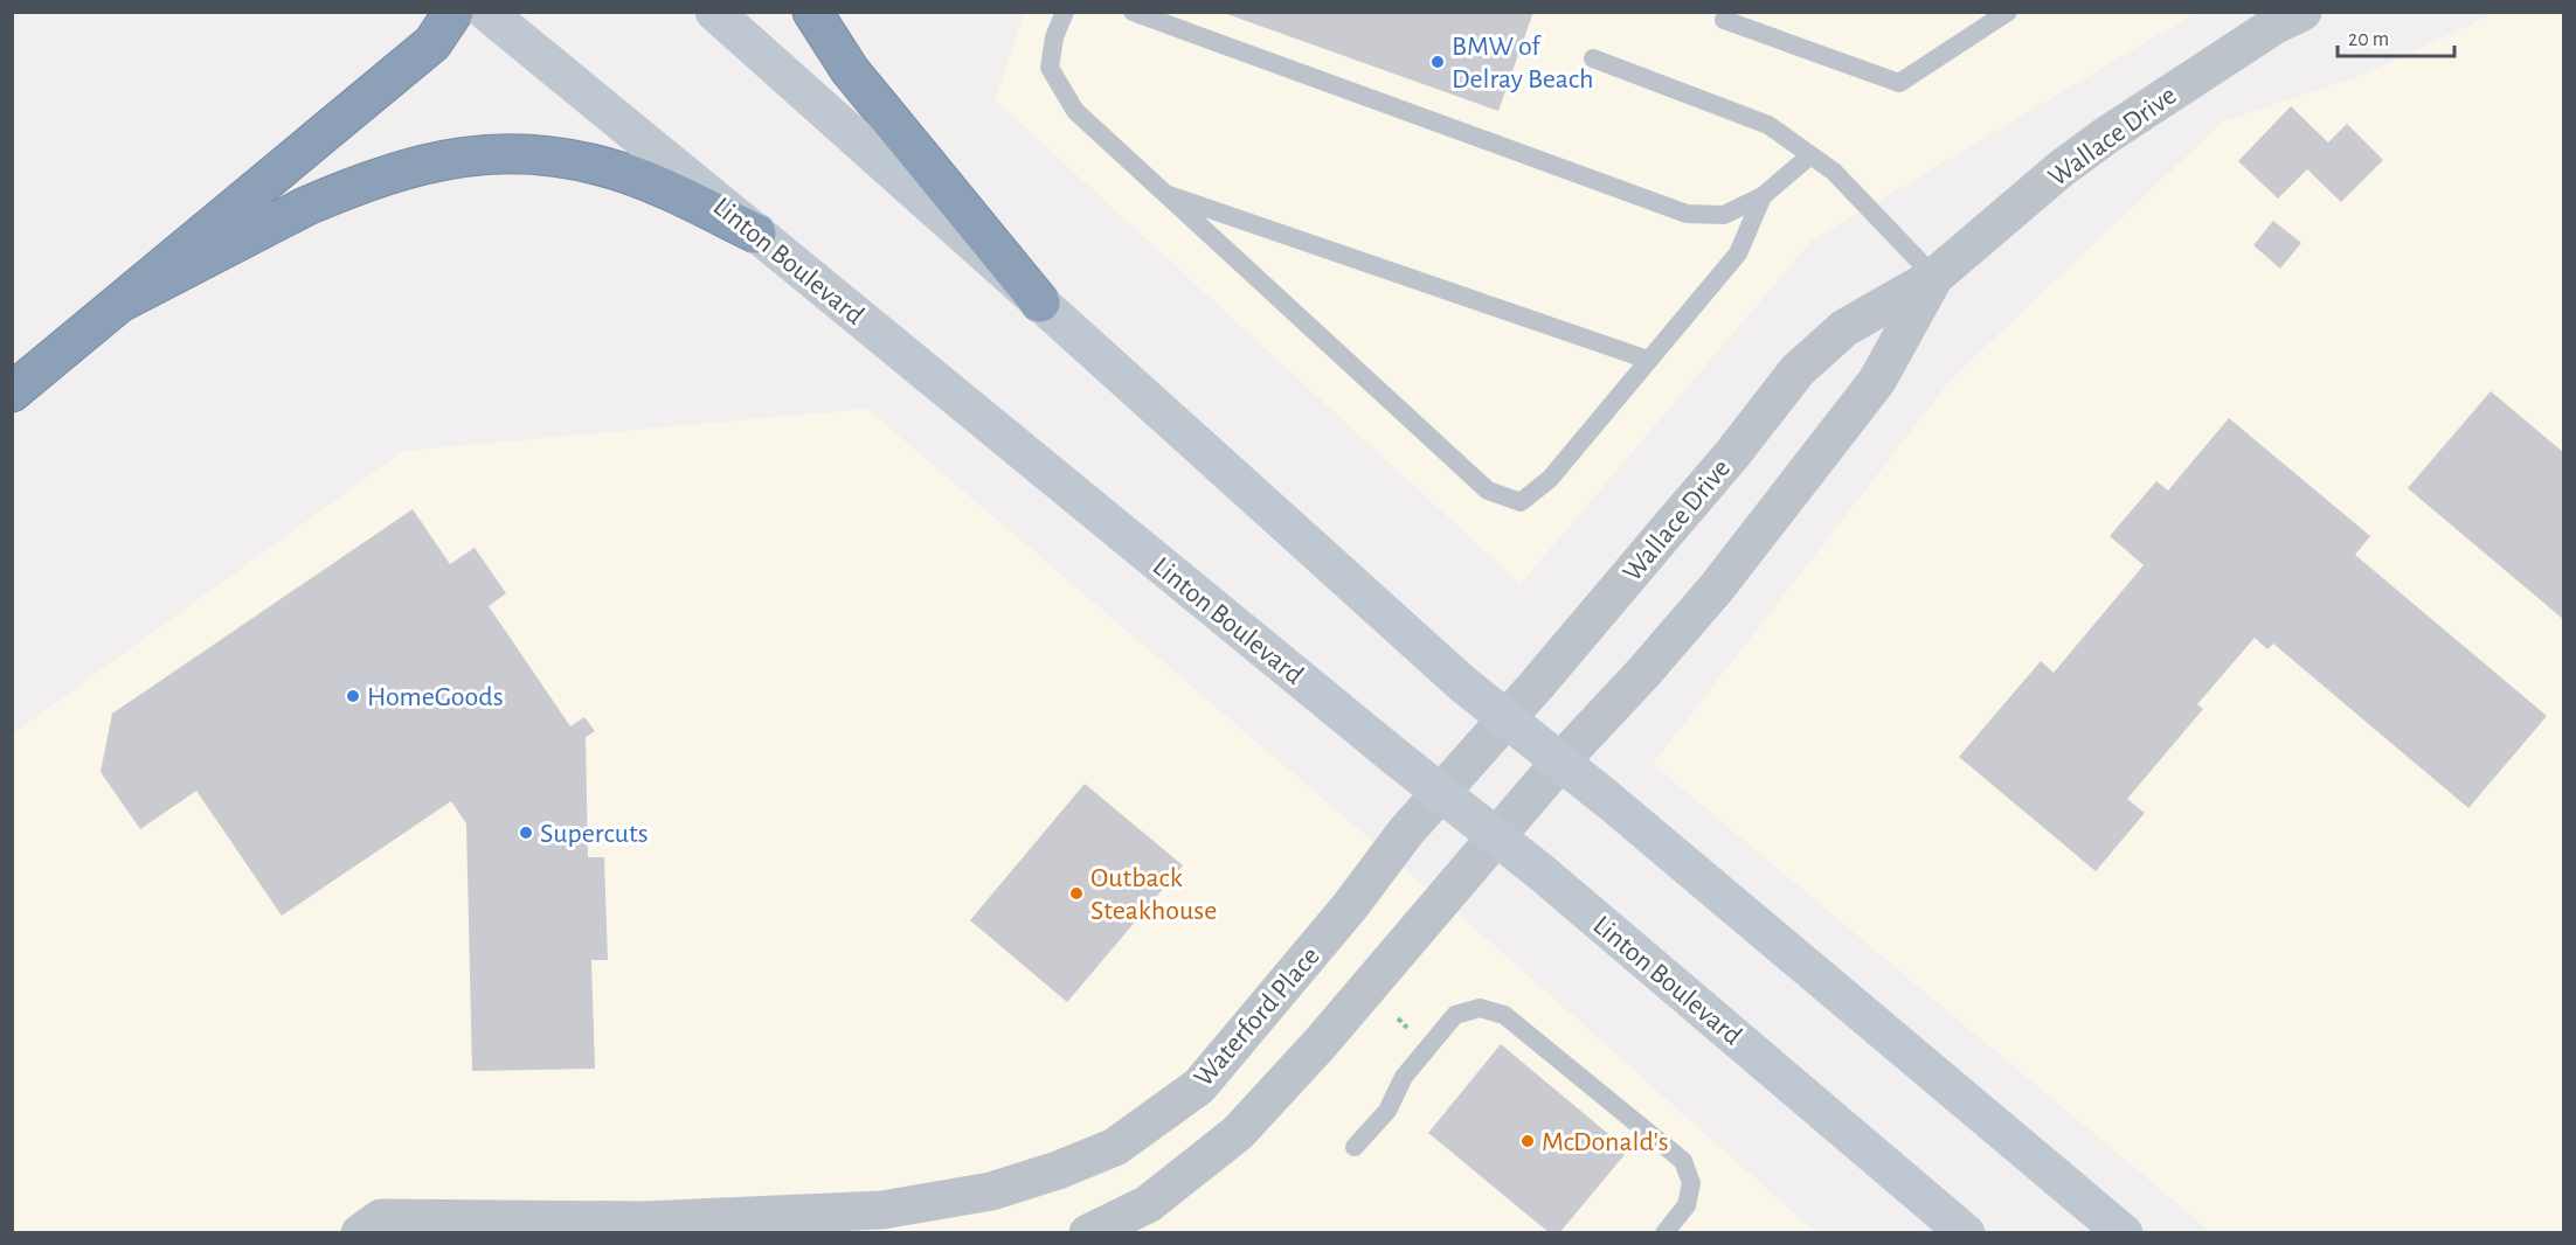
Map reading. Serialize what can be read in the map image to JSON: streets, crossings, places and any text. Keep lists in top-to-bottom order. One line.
{"streets":{"main road":["Linton Boulevard"],"street":["Wallace Drive","Waterford Place"]},"crossings":[["Wallace Drive","Linton Boulevard"],["Wallace Drive","Waterford Place"],["Linton Boulevard","Waterford Place"]],"places":["BMW of Delray Beach","HomeGoods","Supercuts","Outback Steakhouse","McDonald's"],"scale_bar":"20 m"}
